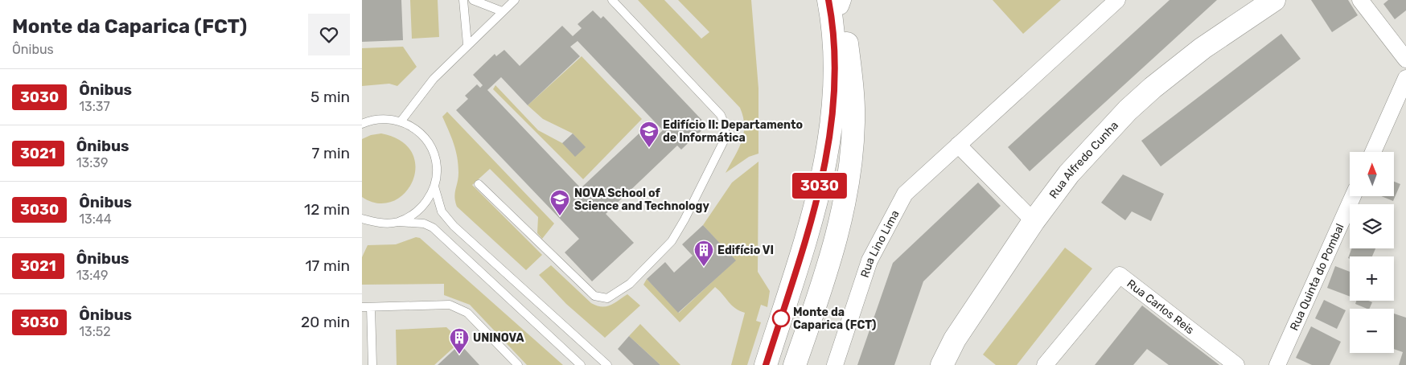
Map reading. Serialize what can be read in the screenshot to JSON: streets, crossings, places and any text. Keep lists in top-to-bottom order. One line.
{"streets":{"main road":["Rua Alfredo Cunha"],"street":["Rua Lino Lima","Rua Quinta do Pombal","Rua Carlos Reis"]},"places":{"school or university":["Edifício II: Departamento de Informática","NOVA School of Science and Technology"],"building":["Edifício VI","UNINOVA"],"other":["Monte da Caparica (FCT)"]},"lines":["bus line 3030"],"north":"top","page":{"heading":["Monte da Caparica (FCT)","Ônibus"],"on_map":"3030","list":[{"mark":"3030","name":"Ônibus","note":"13:37","value":"5 min"},{"mark":"3021","name":"Ônibus","note":"13:39","value":"7 min"},{"mark":"3030","name":"Ônibus","note":"13:44","value":"12 min"},{"mark":"3021","name":"Ônibus","note":"13:49","value":"17 min"},{"mark":"3030","name":"Ônibus","note":"13:52","value":"20 min"}],"map_buttons":["+","−"]}}
